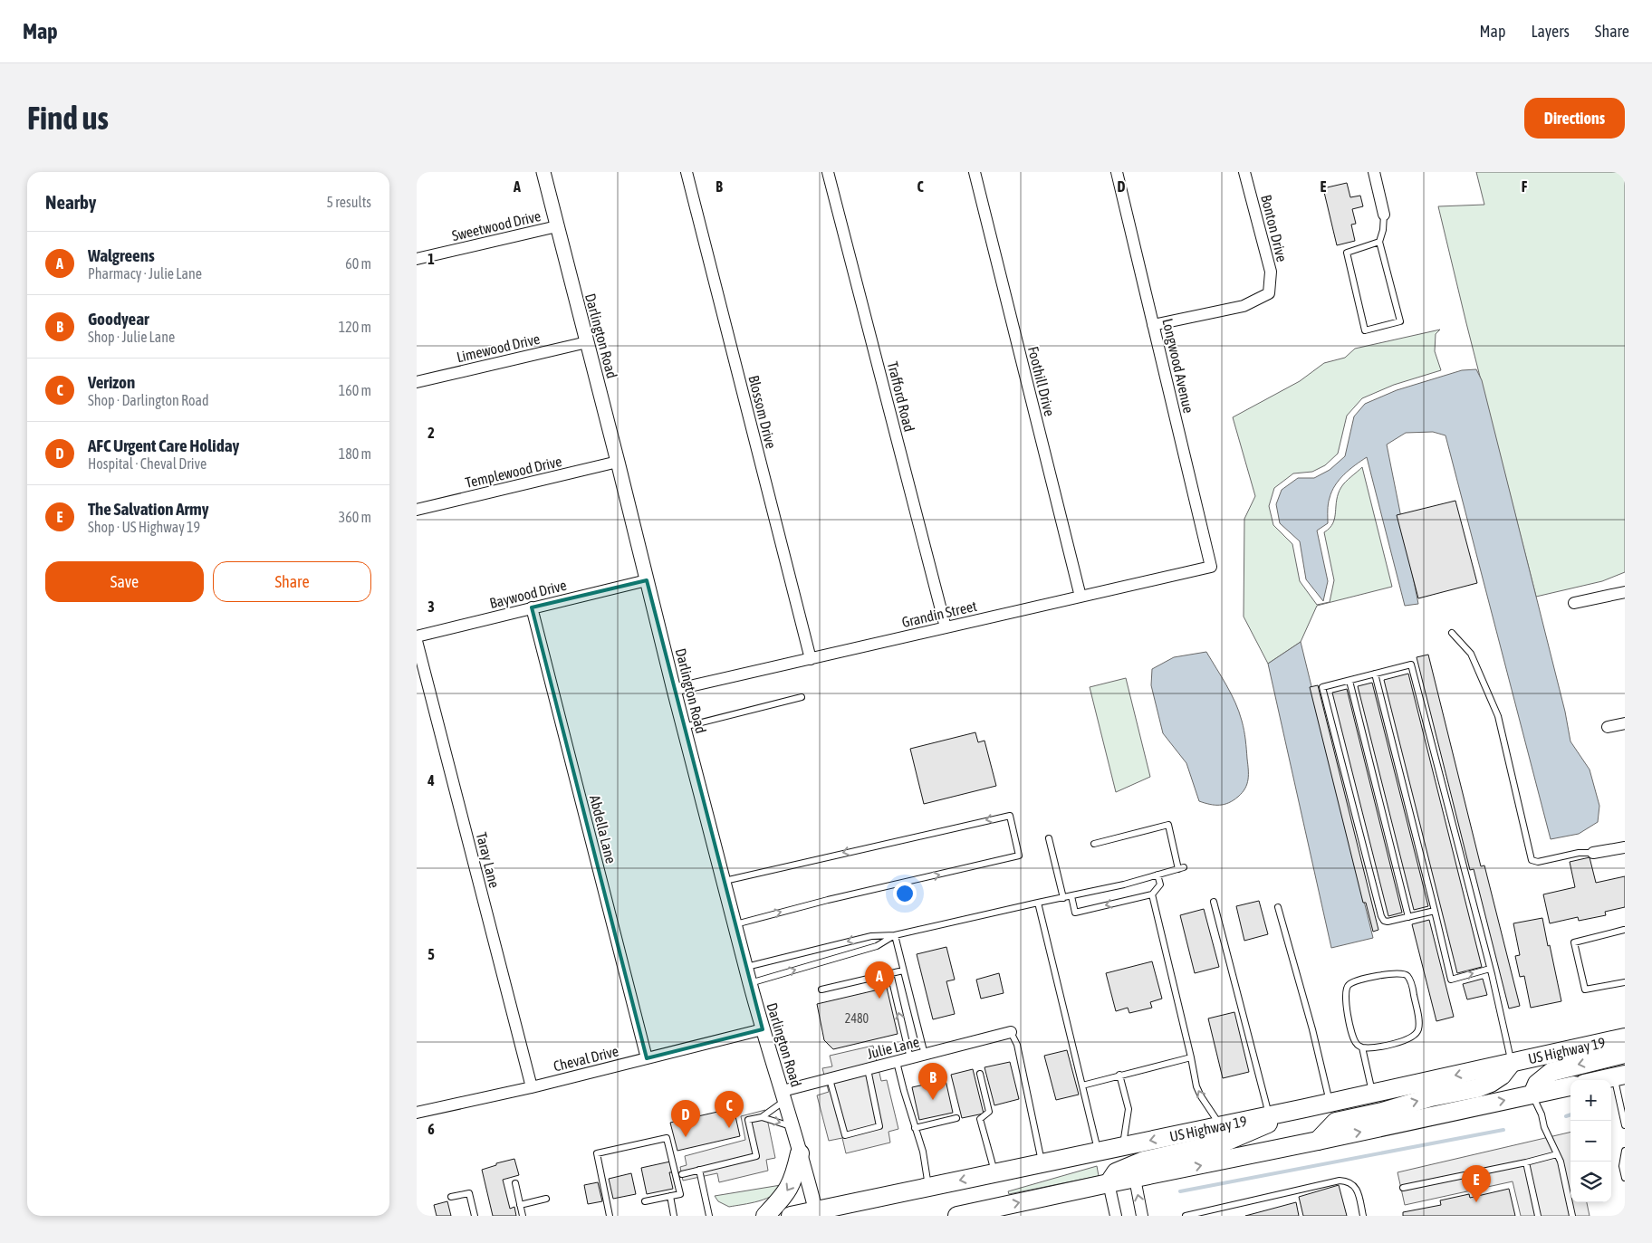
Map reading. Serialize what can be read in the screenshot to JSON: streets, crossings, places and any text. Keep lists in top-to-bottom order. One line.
{"streets":{"highway":["US Highway 19"],"street":["Sweetwood Drive","Bonton Drive","Darlington Road","Limewood Drive","Longwood Avenue","Foothill Drive","Trafford Road","Blossom Drive","Templewood Drive","Baywood Drive","Grandin Street","Abdella Lane","Taray Lane","Julie Lane","Cheval Drive"]},"crossings":[["Sweetwood Drive","Darlington Road"],["Bonton Drive","Longwood Avenue"],["Darlington Road","Limewood Drive"],["Darlington Road","Templewood Drive"],["Darlington Road","Baywood Drive"],["Darlington Road","Grandin Street"],["Darlington Road","Julie Lane"],["Darlington Road","US Highway 19"],["Darlington Road","Cheval Drive"],["Longwood Avenue","Grandin Street"],["Foothill Drive","Grandin Street"],["Trafford Road","Grandin Street"],["Blossom Drive","Grandin Street"],["Baywood Drive","Abdella Lane"],["Abdella Lane","Cheval Drive"],["Taray Lane","Cheval Drive"]],"house_numbers":["2480"],"page":{"header":"Map","nav":["Map","Layers","Share"],"buttons":["Directions",["Save","Share"]],"title":"Find us","heading":["Nearby","5 results"],"list":[{"mark":"A","name":"Walgreens","note":"Pharmacy · Julie Lane","value":"60 m"},{"mark":"B","name":"Goodyear","note":"Shop · Julie Lane","value":"120 m"},{"mark":"C","name":"Verizon","note":"Shop · Darlington Road","value":"160 m"},{"mark":"D","name":"AFC Urgent Care Holiday","note":"Hospital · Cheval Drive","value":"180 m"},{"mark":"E","name":"The Salvation Army","note":"Shop · US Highway 19","value":"360 m"}],"pins":["A","B","C","D","E"],"map_buttons":["+","−"]},"grid":{"columns":["A","B","C","D","E","F"],"rows":["1","2","3","4","5","6"]}}
